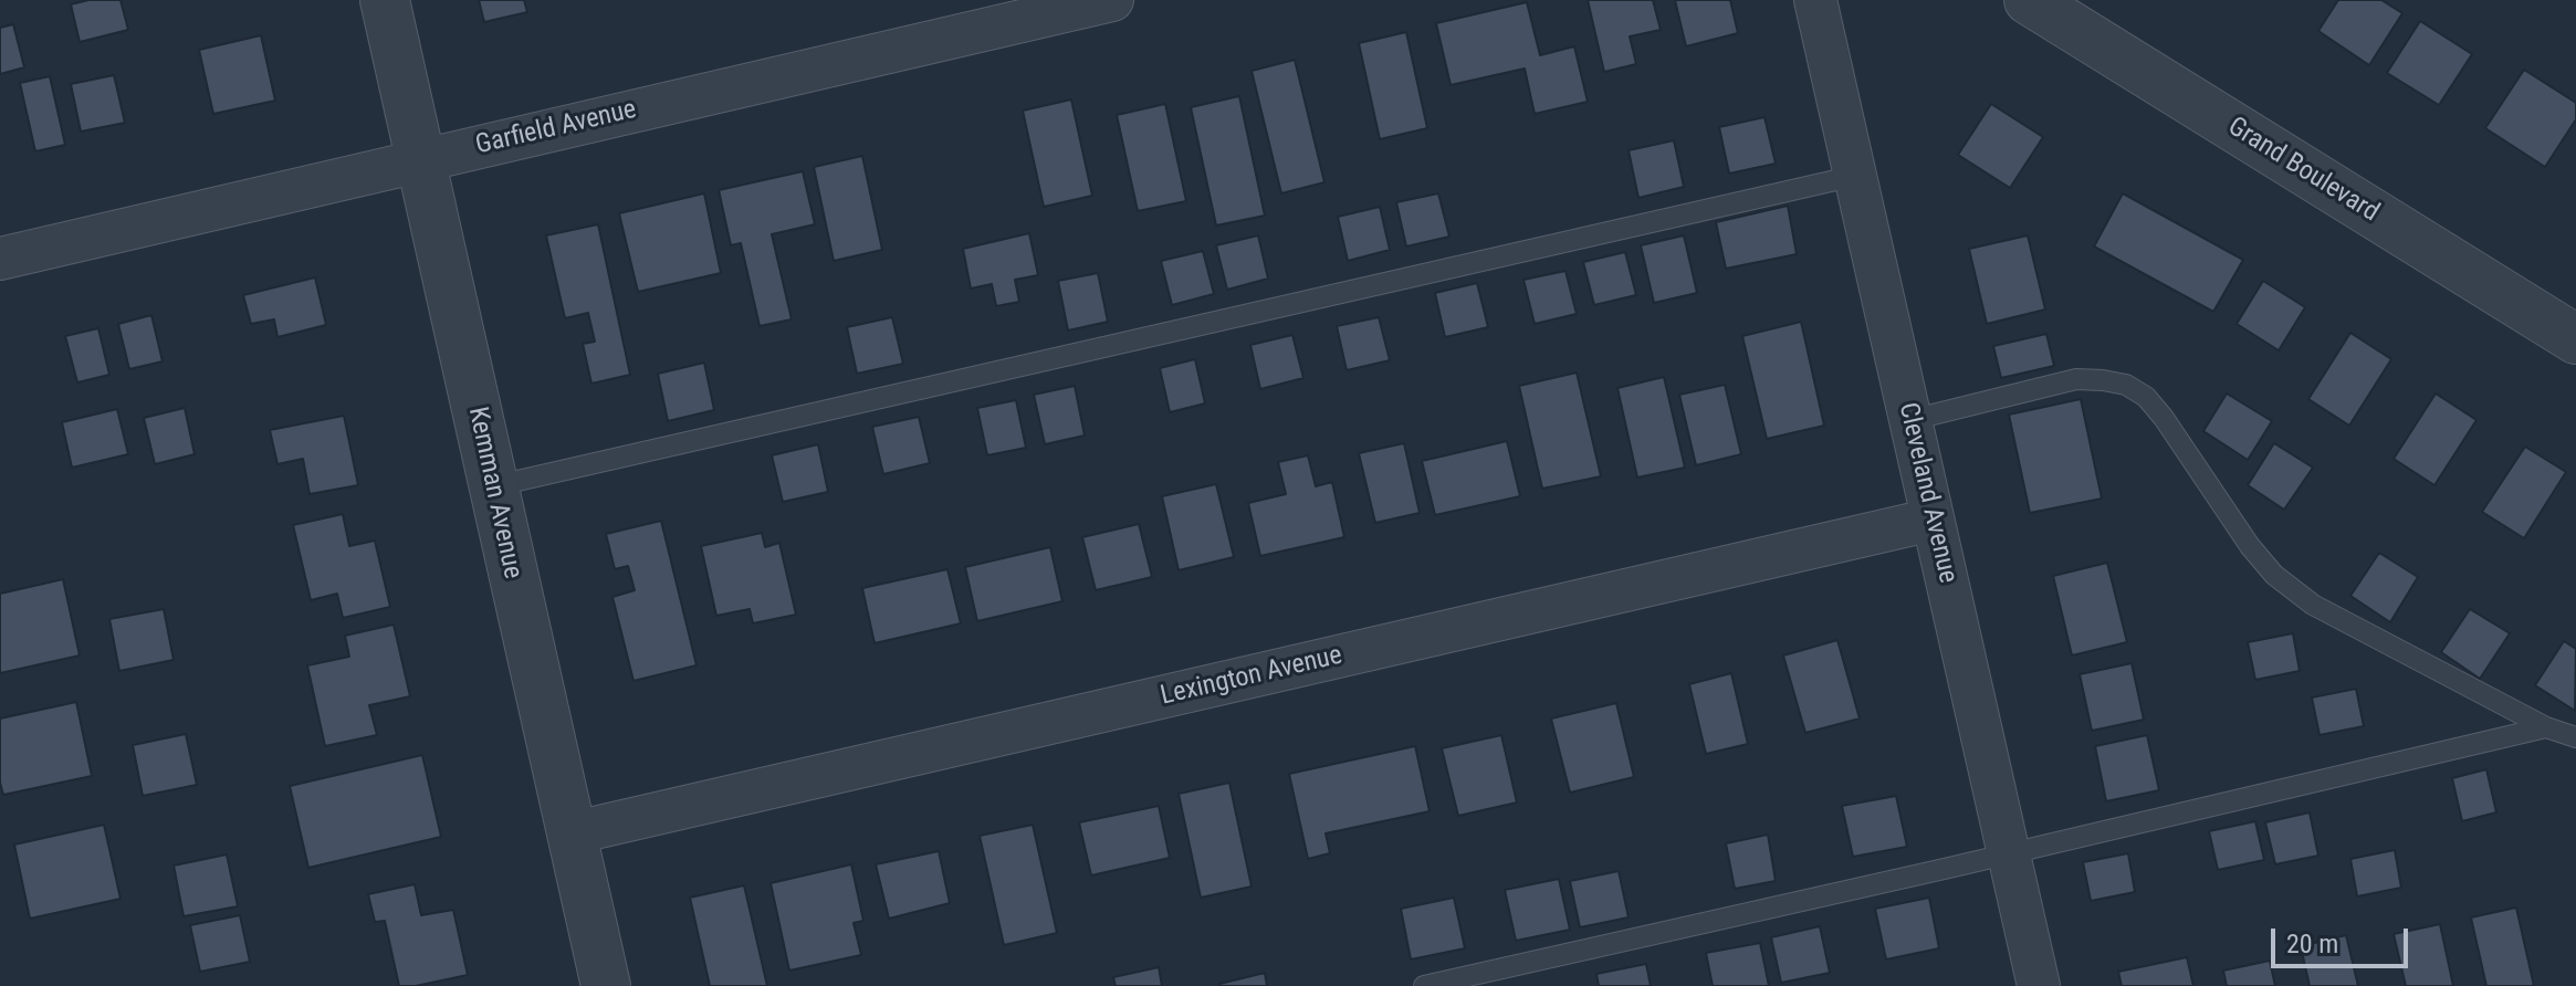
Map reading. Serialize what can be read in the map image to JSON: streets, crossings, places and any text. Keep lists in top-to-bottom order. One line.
{"streets":{"street":["Garfield Avenue","Grand Boulevard","Kemman Avenue","Cleveland Avenue","Lexington Avenue"]},"crossings":[["Garfield Avenue","Kemman Avenue"],["Kemman Avenue","Lexington Avenue"],["Cleveland Avenue","Lexington Avenue"]],"scale_bar":"20 m"}
